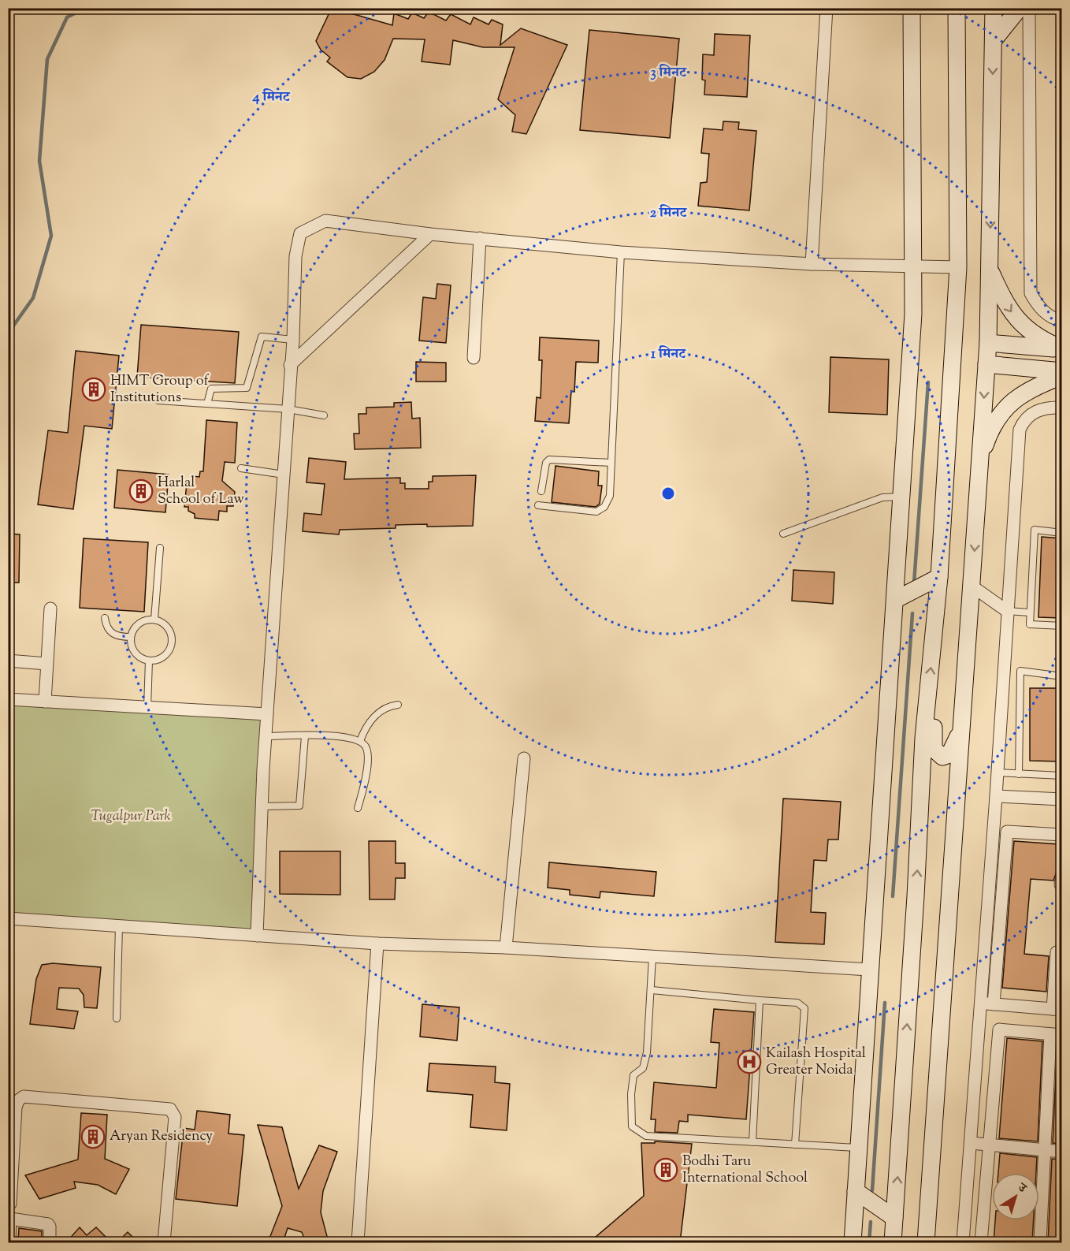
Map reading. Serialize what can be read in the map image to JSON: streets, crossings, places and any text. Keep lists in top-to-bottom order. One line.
{"parks":["Tugalpur Park"],"places":{"building":["HIMT Group of Institutions","Harlal School of Law","Aryan Residency","Bodhi Taru International School"],"hospital":["Kailash Hospital Greater Noida"]},"north":"top right","rings":["3 मिनट","4 मिनट","2 मिनट","1 मिनट"]}
